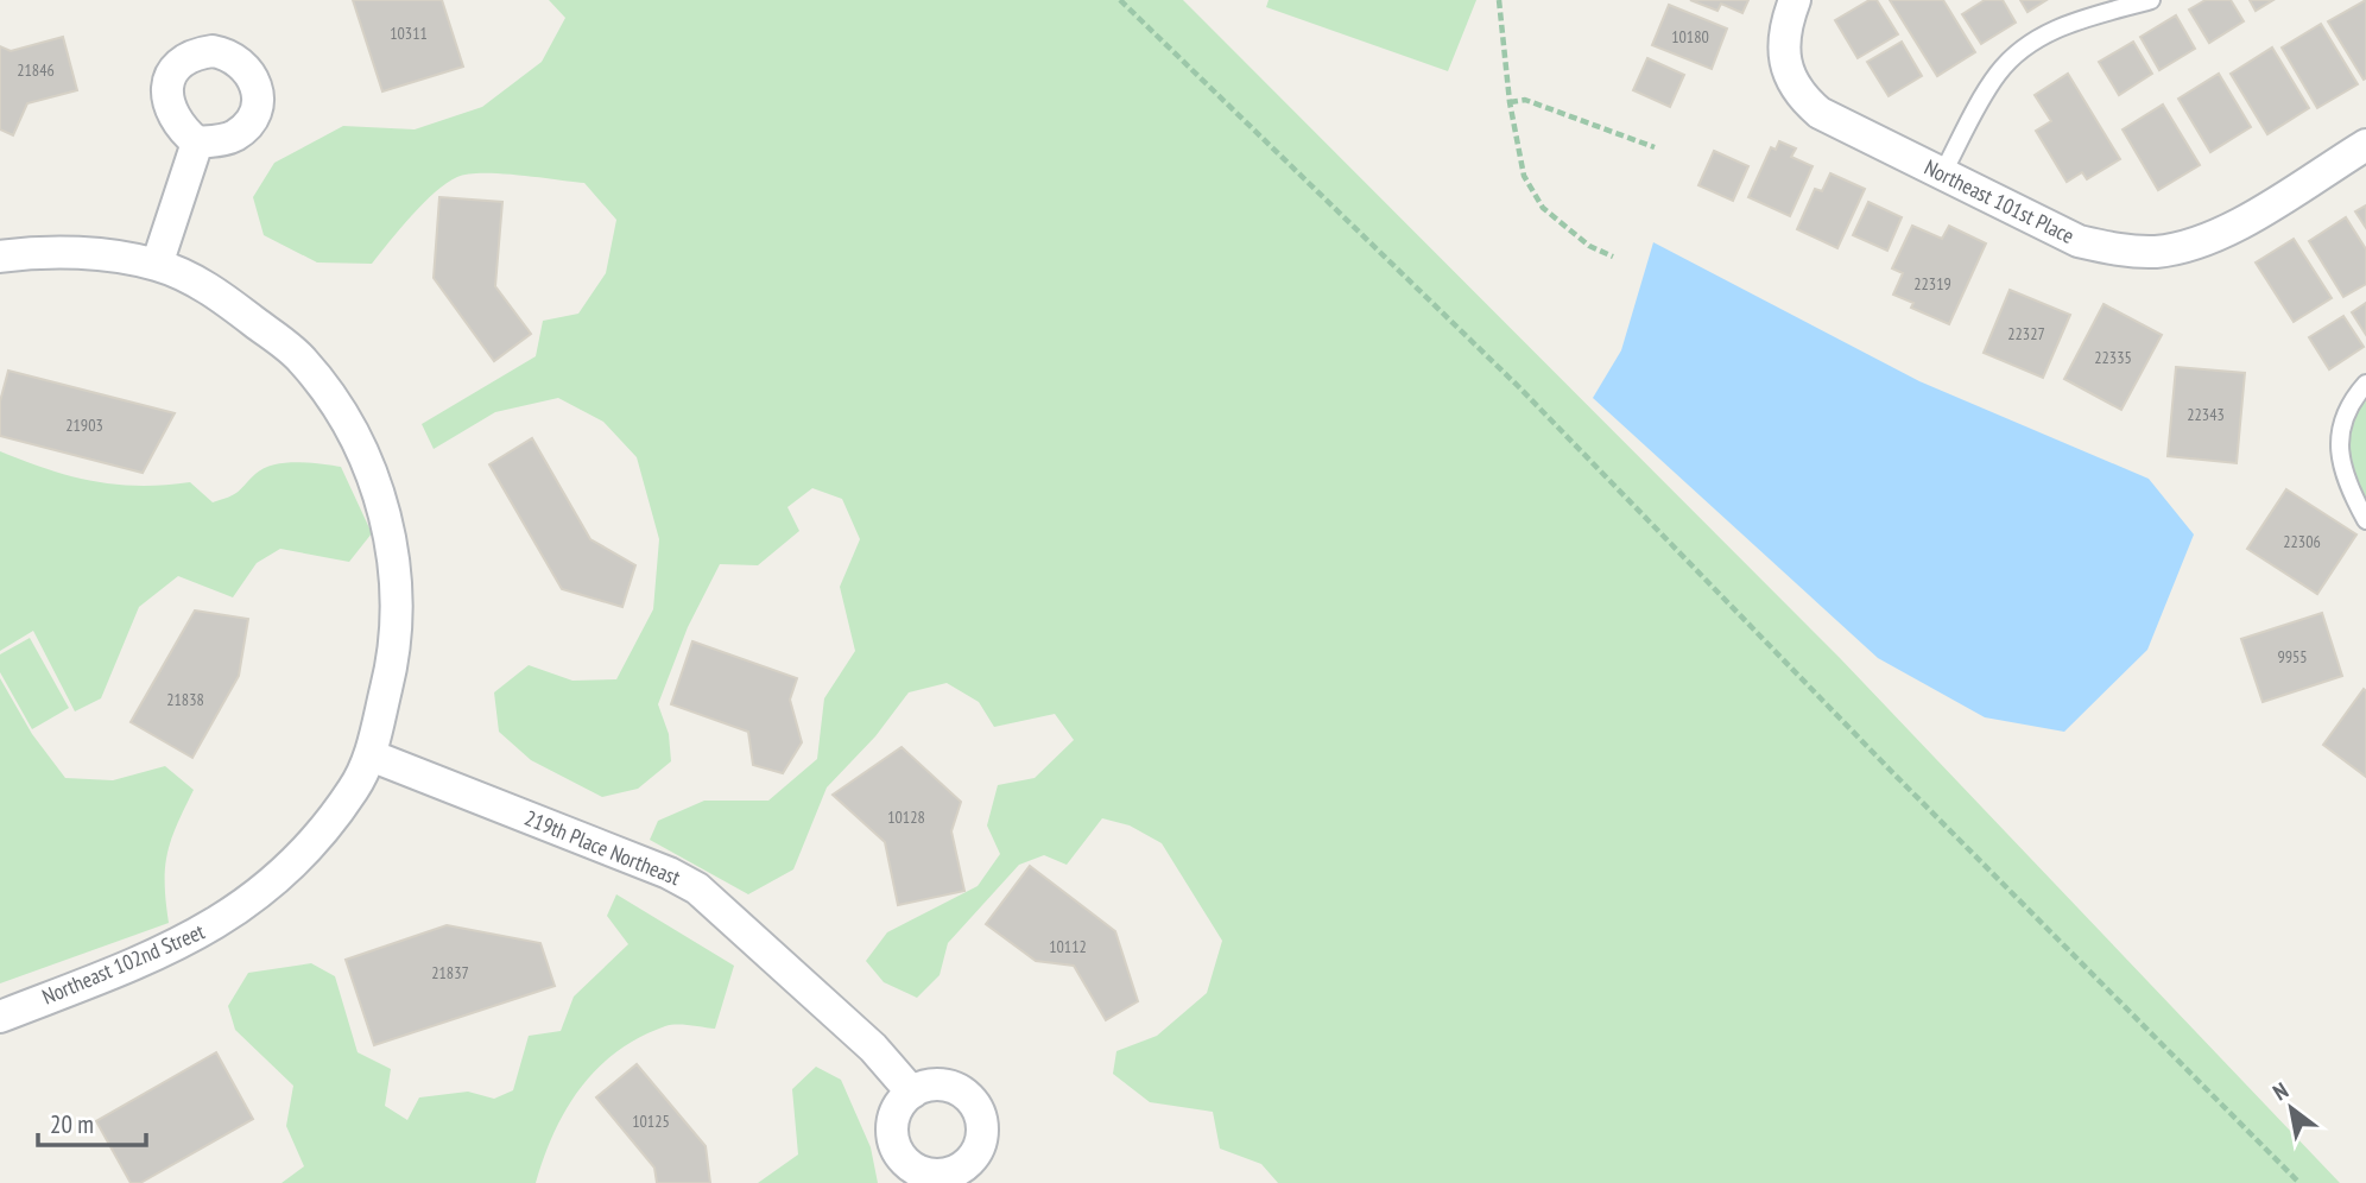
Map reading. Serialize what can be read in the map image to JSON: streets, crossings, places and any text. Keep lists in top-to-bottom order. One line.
{"streets":{"street":["Northeast 101st Place","219th Place Northeast","Northeast 102nd Street"]},"crossings":[["219th Place Northeast","Northeast 102nd Street"]],"house_numbers":["10311","10180","21846","22319","22327","22335","22343","21903","22306","9955","21838","10128","10112","21837","10125"],"scale_bar":"20 m","north":"top left"}
